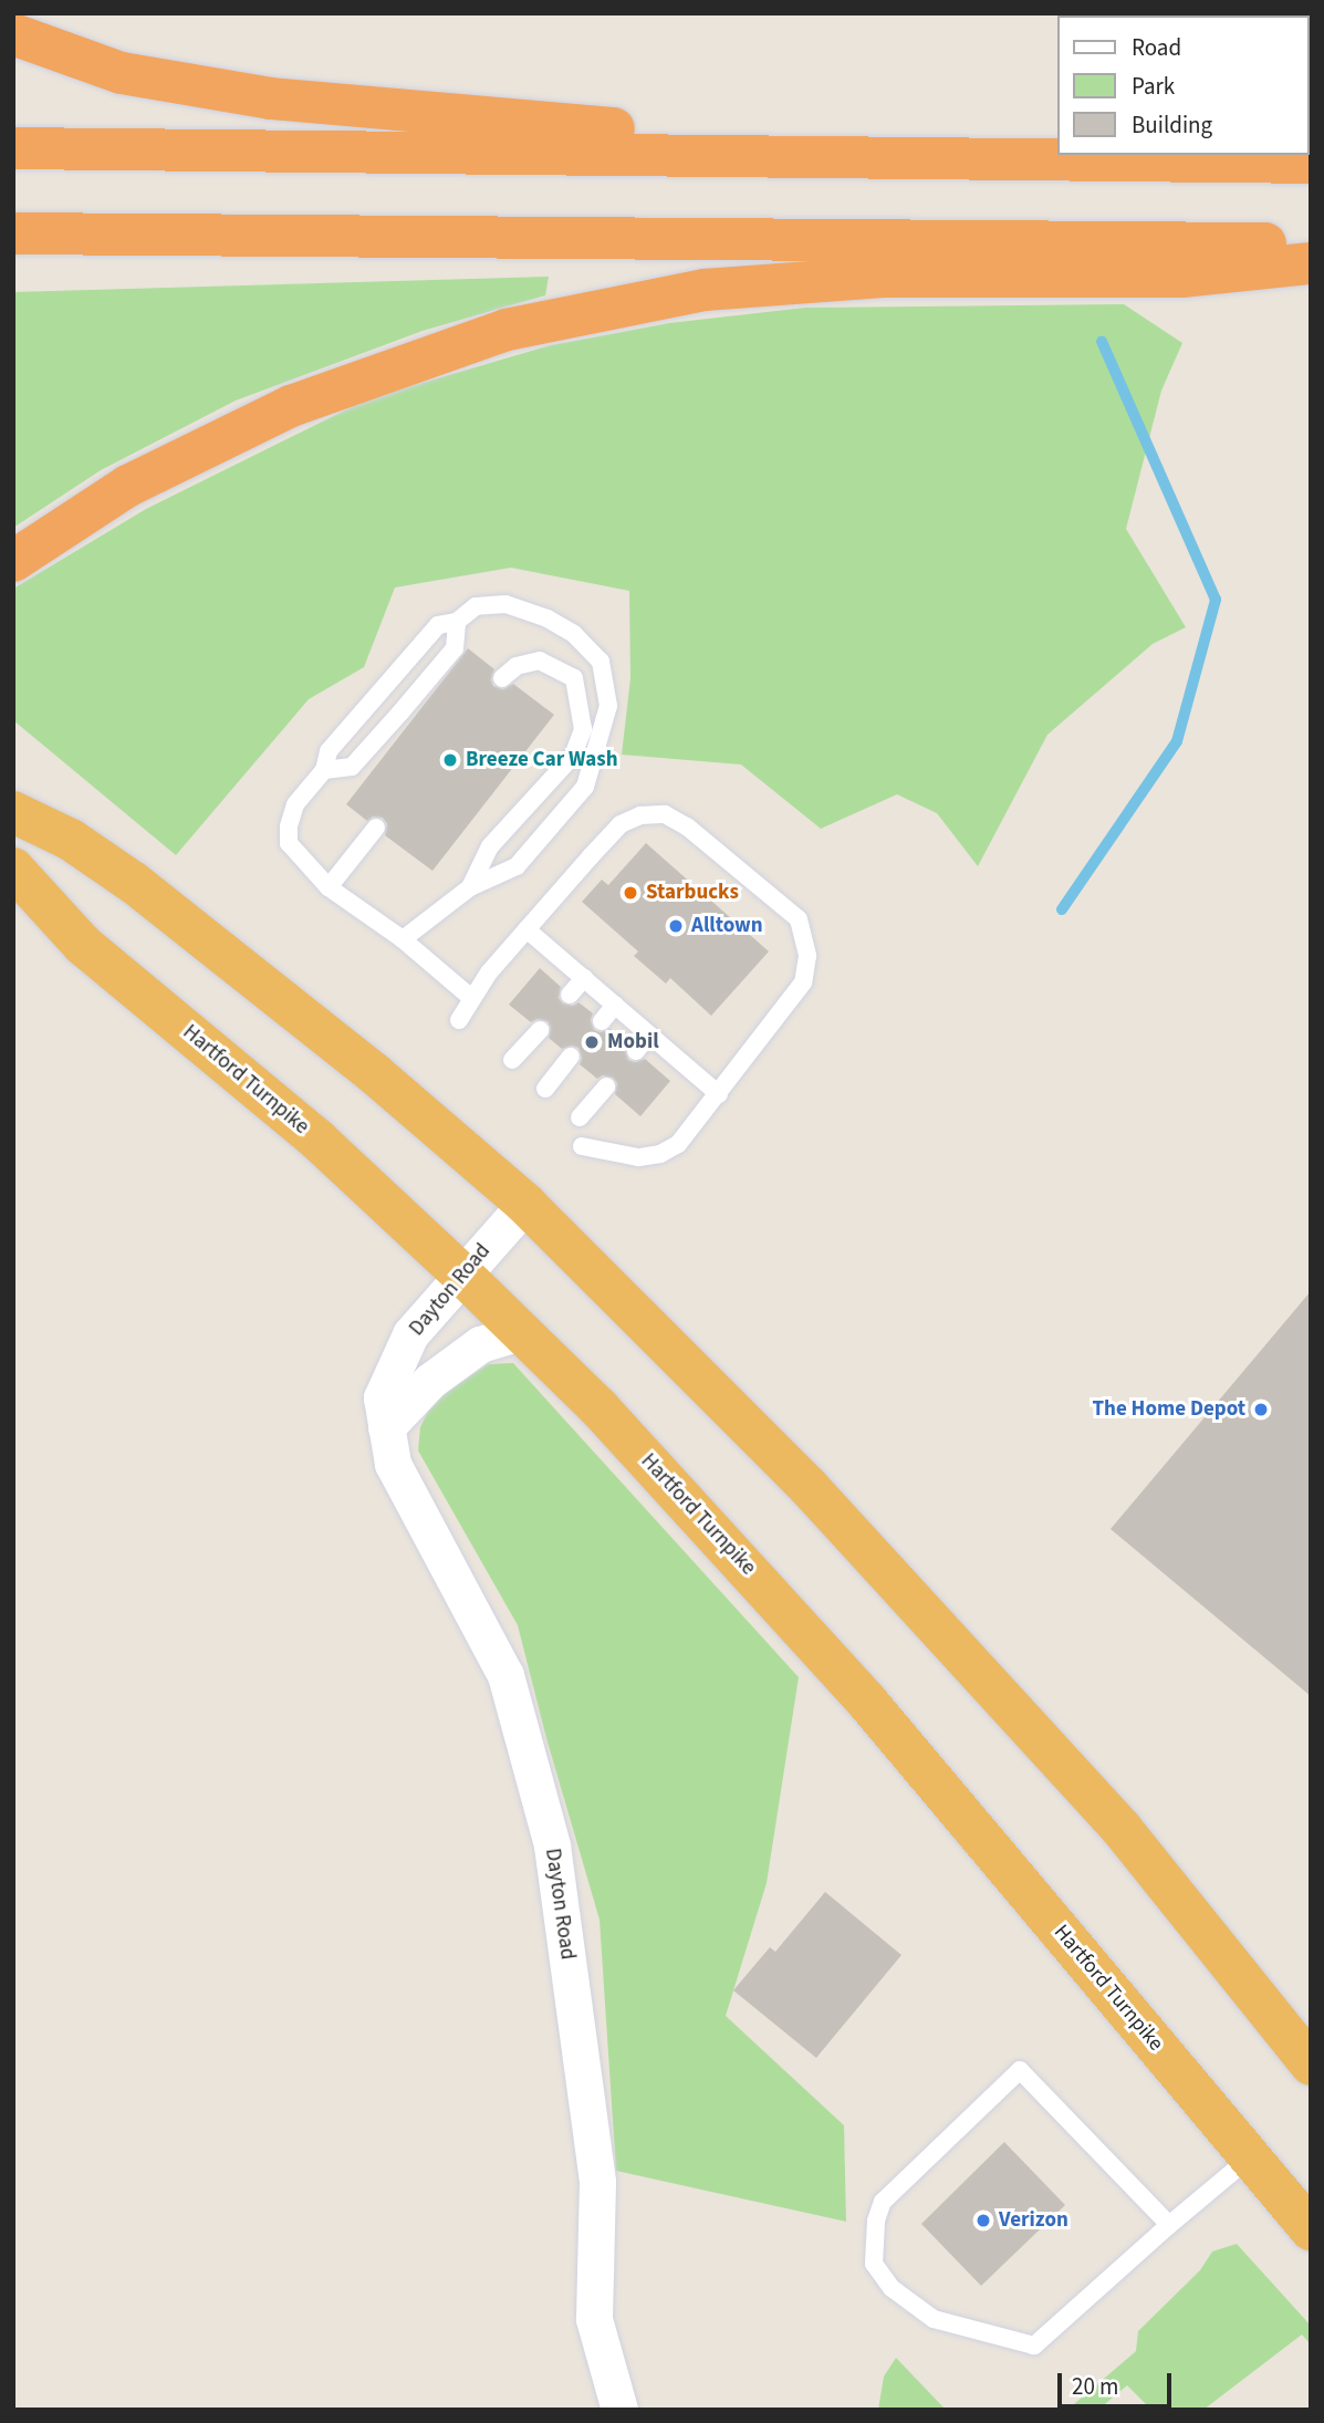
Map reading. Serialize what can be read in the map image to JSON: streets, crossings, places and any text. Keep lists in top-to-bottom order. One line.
{"streets":{"highway":["Hartford Turnpike"],"street":["Dayton Road"]},"crossings":[["Hartford Turnpike","Dayton Road"]],"places":["Breeze Car Wash","Starbucks","Alltown","Mobil","The Home Depot","Verizon"],"legend":["Road","Park","Building"],"scale_bar":"20 m"}
